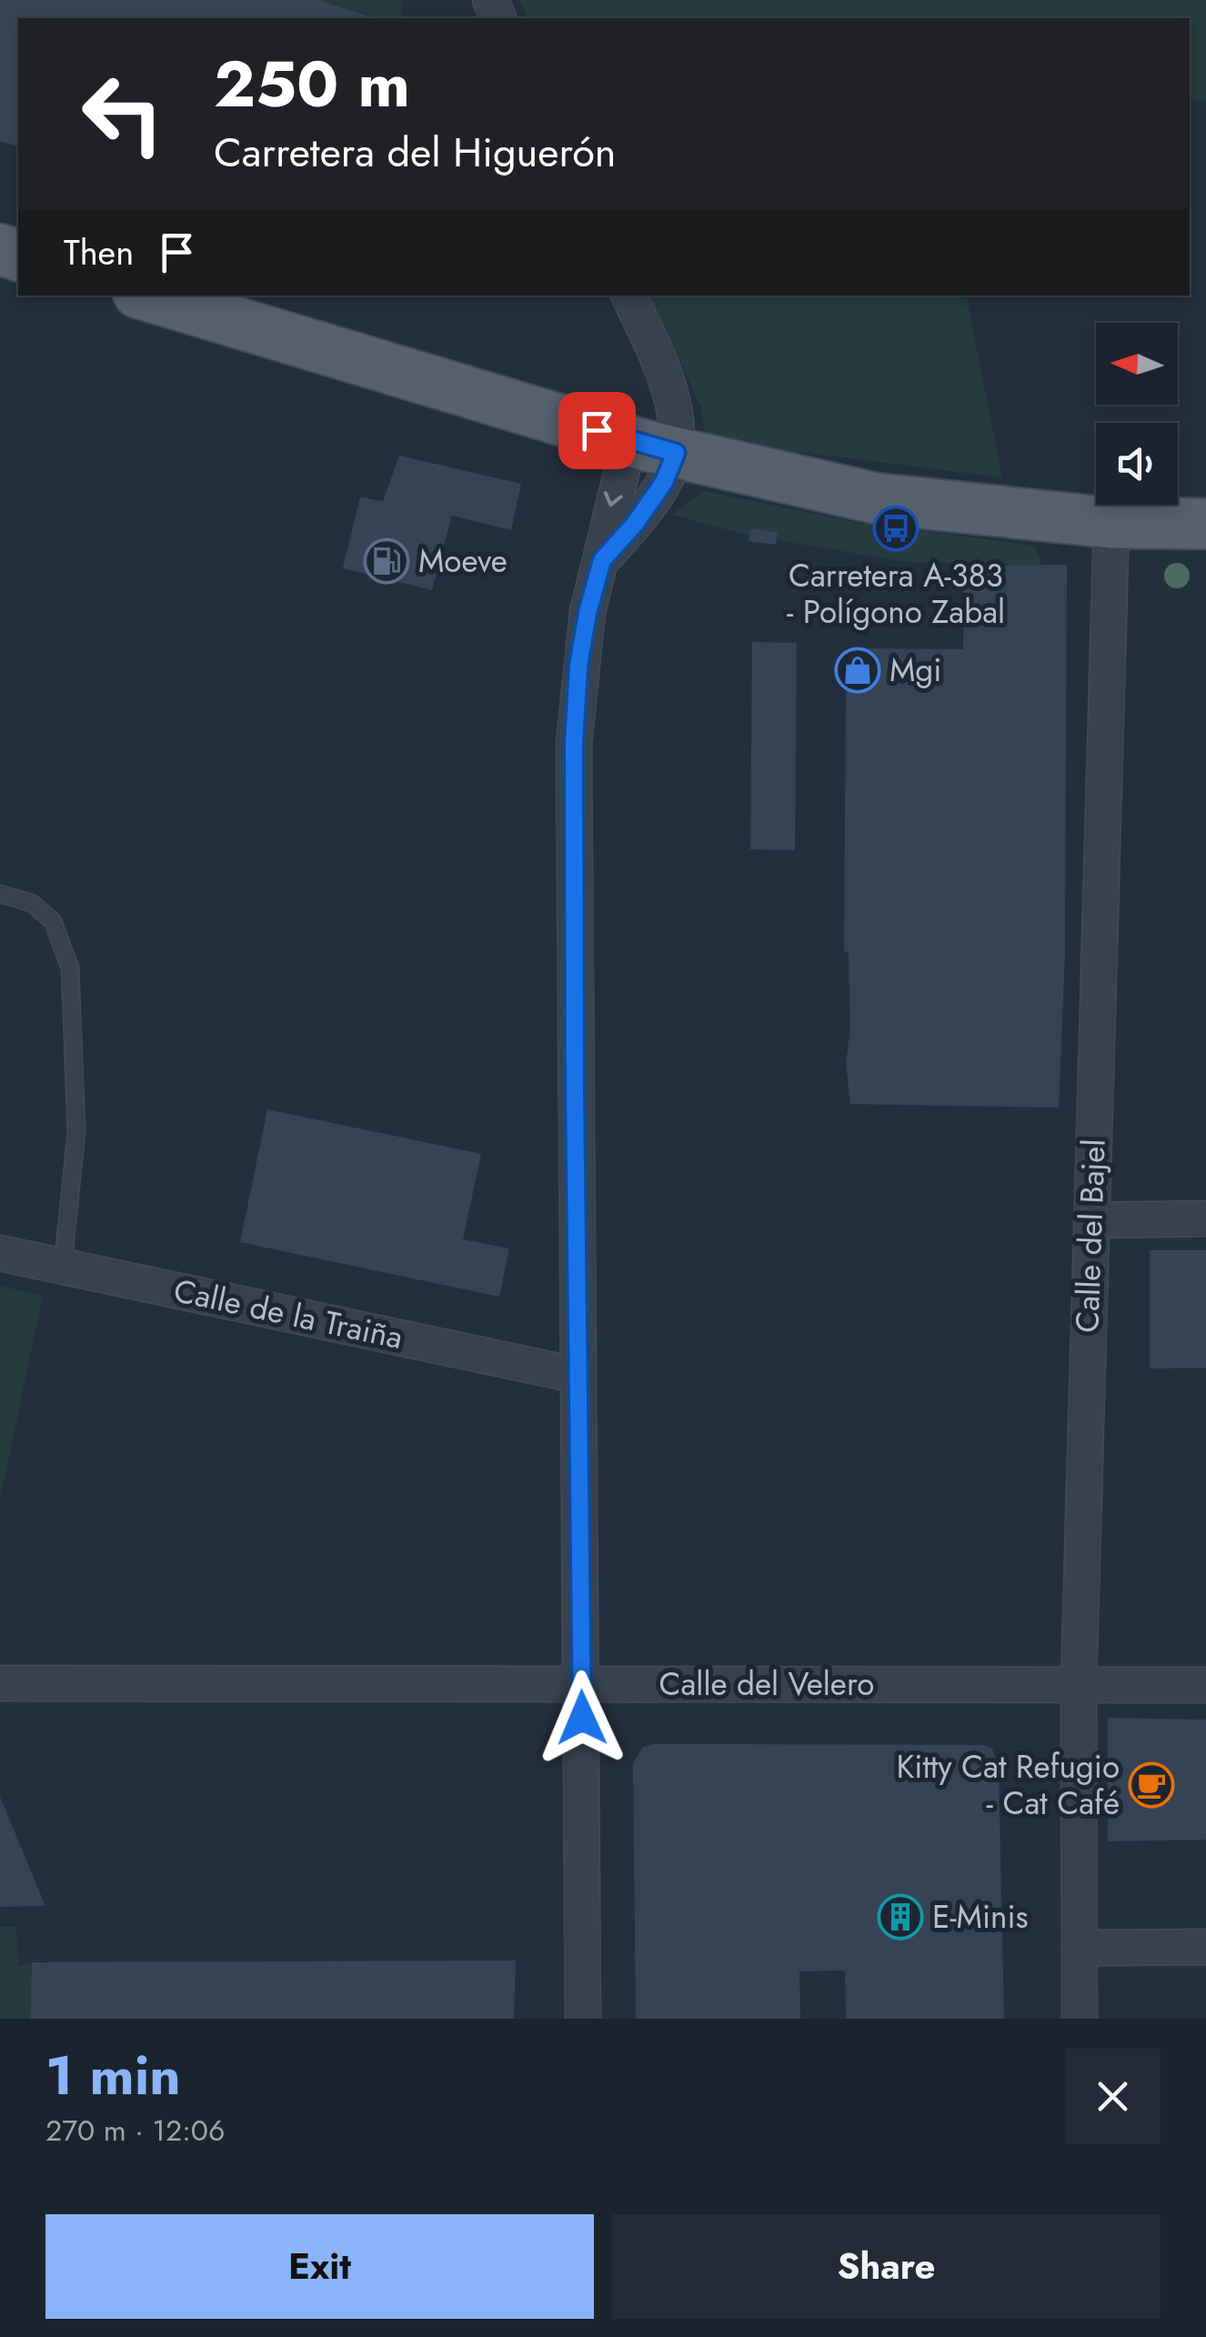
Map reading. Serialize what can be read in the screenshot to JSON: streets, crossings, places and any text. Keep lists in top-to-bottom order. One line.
{"streets":{"street":["Calle del Bajel","Calle de la Traiña","Calle del Velero"]},"crossings":[["Calle del Bajel","Calle del Velero"]],"places":{"bus stop":["Carretera A-383 - Polígono Zabal"],"fuel station":["Moeve"],"shop":["Mgi"],"cafe":["Kitty Cat Refugio - Cat Café"],"building":["E-Minis"]},"north":"left","page":{"turn":["250 m","Carretera del Higuerón"],"then":"Then","heading":["1 min","270 m · 12:06"],"buttons":["Exit","Share"]}}
